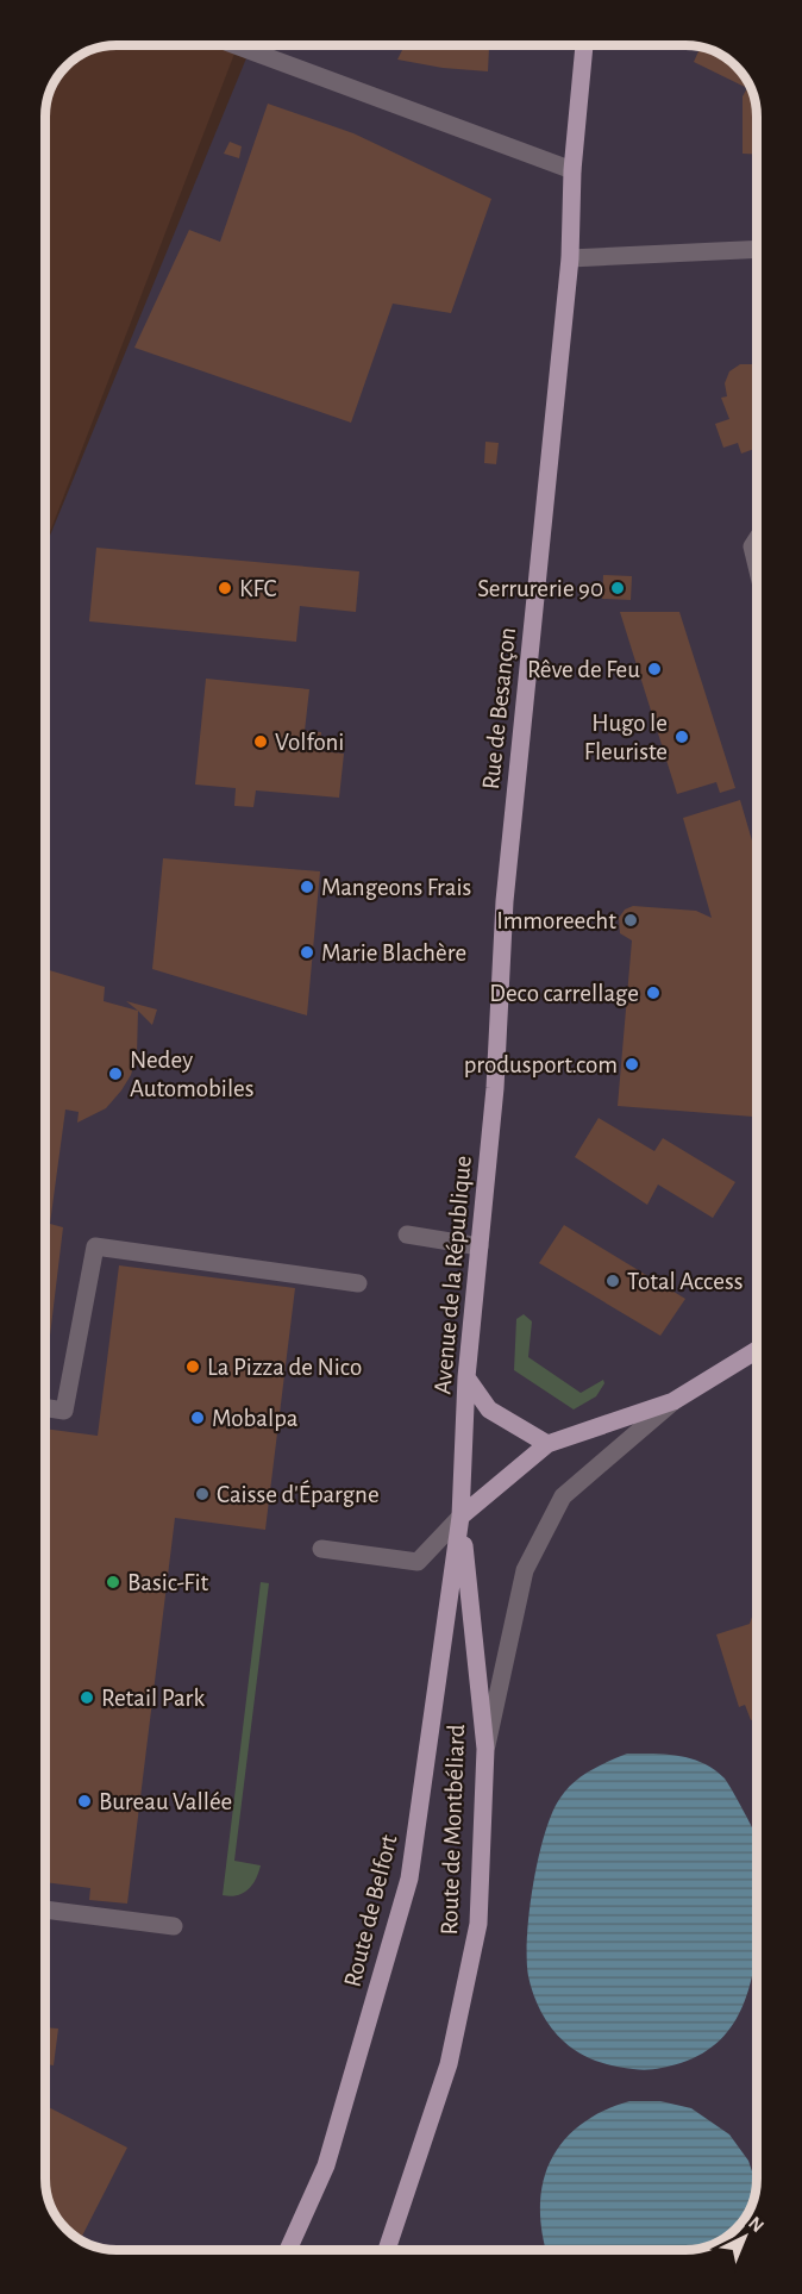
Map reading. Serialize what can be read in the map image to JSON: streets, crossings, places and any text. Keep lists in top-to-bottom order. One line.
{"streets":{"main road":["Rue de Besançon","Avenue de la République","Route de Montbéliard","Route de Belfort"]},"crossings":[["Rue de Besançon","Avenue de la République"],["Avenue de la République","Route de Montbéliard"],["Avenue de la République","Route de Belfort"],["Route de Montbéliard","Route de Belfort"]],"places":["KFC","Serrurerie 90","Rêve de Feu","Hugo le Fleuriste","Volfoni","Mangeons Frais","Immoreecht","Marie Blachère","Deco carrellage","produsport.com","Nedey Automobiles","Total Access","La Pizza de Nico","Mobalpa","Caisse d'Épargne","Basic-Fit","Retail Park","Bureau Vallée"],"north":"top right"}
